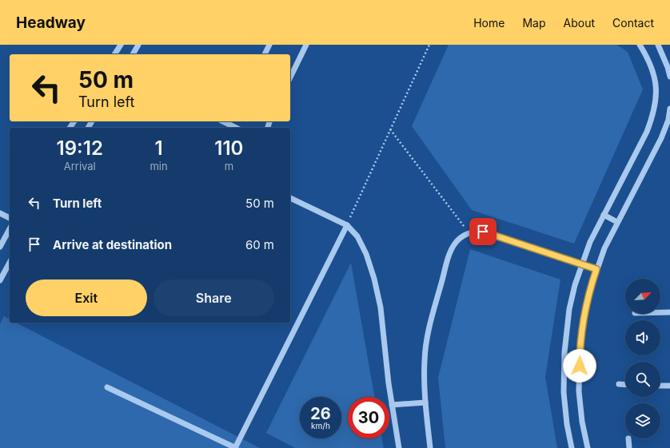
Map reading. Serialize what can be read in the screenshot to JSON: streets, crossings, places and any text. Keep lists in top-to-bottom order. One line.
{"north":"top right","page":{"header":"Headway","nav":["Home","Map","About","Contact"],"turn":["50 m","Turn left"],"eta":["19:12","Arrival","1","min","110","m"],"list":[{"name":"Turn left","value":"50 m"},{"name":"Arrive at destination","value":"60 m"}],"buttons":["Exit","Share"],"speed":"26 km/h","limit":"30"}}
